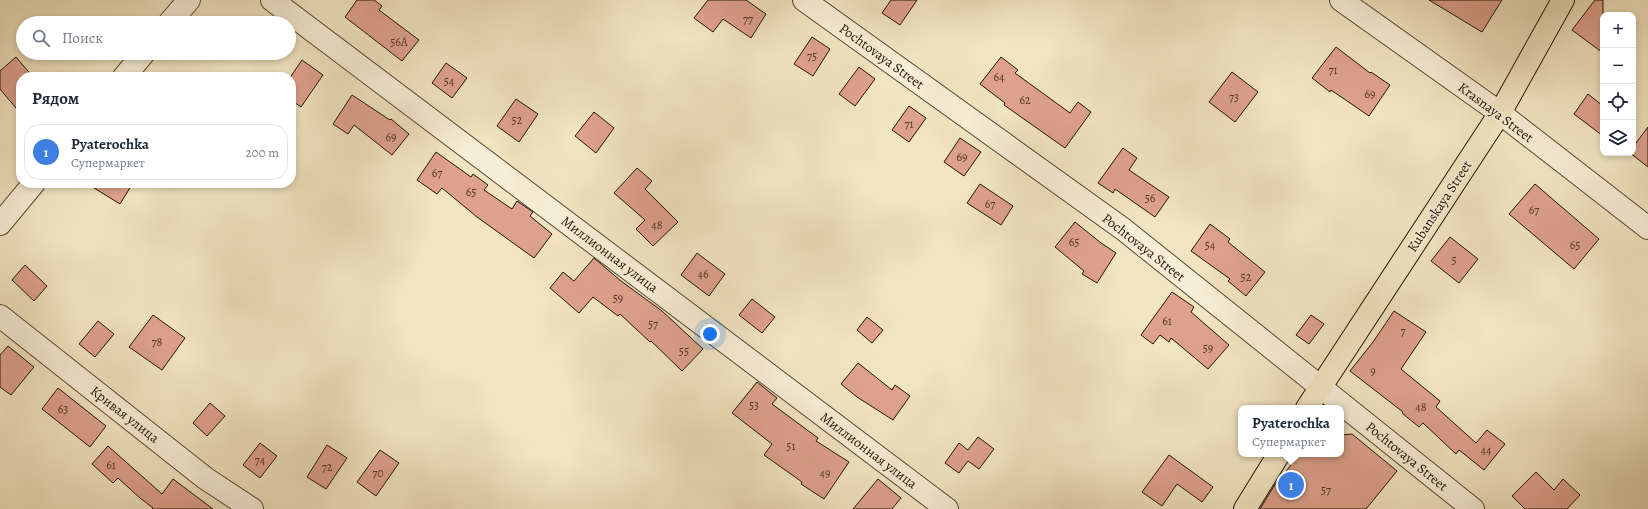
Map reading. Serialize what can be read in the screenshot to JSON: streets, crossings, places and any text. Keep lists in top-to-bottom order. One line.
{"streets":{"main road":["Kubanskaya Street"],"street":["Pochtovaya Street","Krasnaya Street","Миллионная улица","Кривая улица"]},"crossings":[["Pochtovaya Street","Kubanskaya Street"],["Krasnaya Street","Kubanskaya Street"]],"house_numbers":["77","56А","75","71","64","54","69","73","62","52","71","69","69","67","65","56","67","67","48","65","54","65","5","46","52","59","61","57","7","78","59","55","9","53","48","63","51","44","74","61","72","70","49","57"],"page":{"map_buttons":["+","−"],"search":"Поиск","heading":"Рядом","list":[{"mark":"1","name":"Pyaterochka","note":"Супермаркет","value":"200 m"}],"popup":["Pyaterochka","Супермаркет"],"pins":"1"}}
